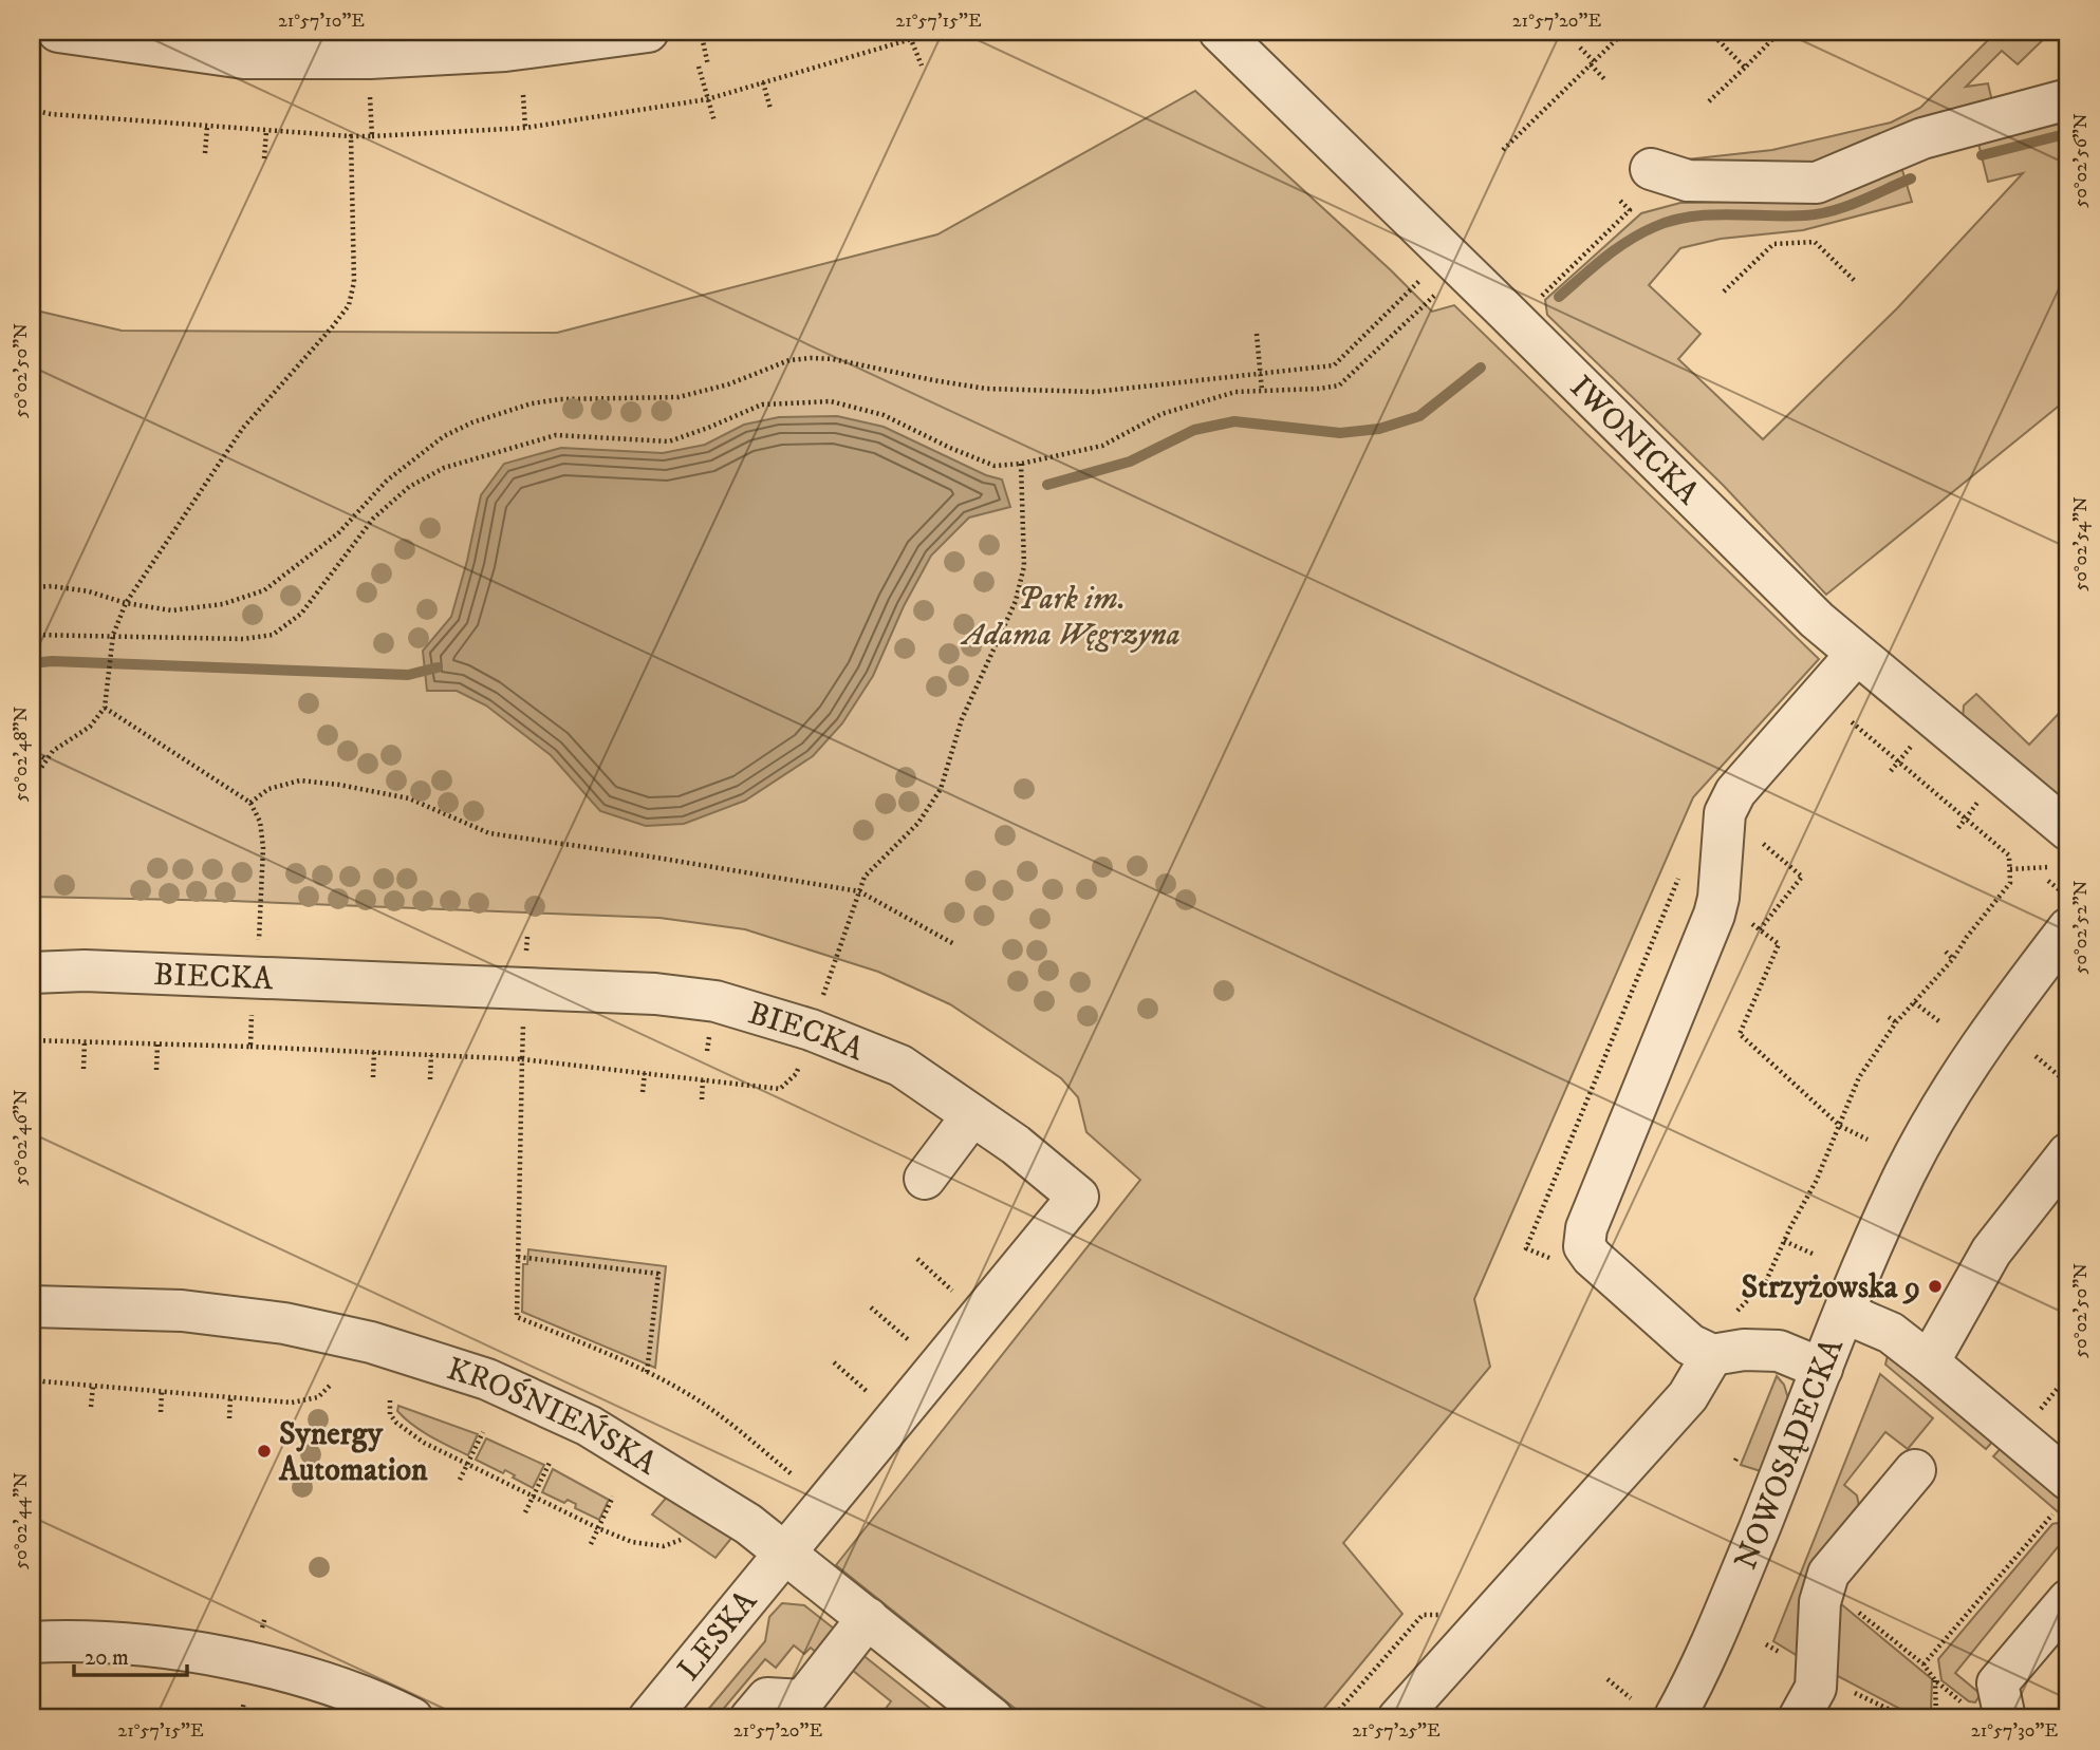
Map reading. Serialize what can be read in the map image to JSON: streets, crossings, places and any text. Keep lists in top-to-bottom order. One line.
{"streets":{"street":["IWONICKA","BIECKA","KROŚNIEŃSKA","NOWOSĄDECKA","LESKA"]},"crossings":[["BIECKA","KROŚNIEŃSKA"],["BIECKA","LESKA"],["KROŚNIEŃSKA","LESKA"]],"parks":["Park im. Adama Węgrzyna"],"places":["Strzyżowska 9","Synergy Automation"],"scale_bar":"20 m","coordinates":["21°57'10\"E","21°57'15\"E","21°57'20\"E","50°02'56\"N","50°02'50\"N","50°02'54\"N","50°02'48\"N","50°02'52\"N","50°02'46\"N","50°02'44\"N","21°57'25\"E","21°57'30\"E"]}
